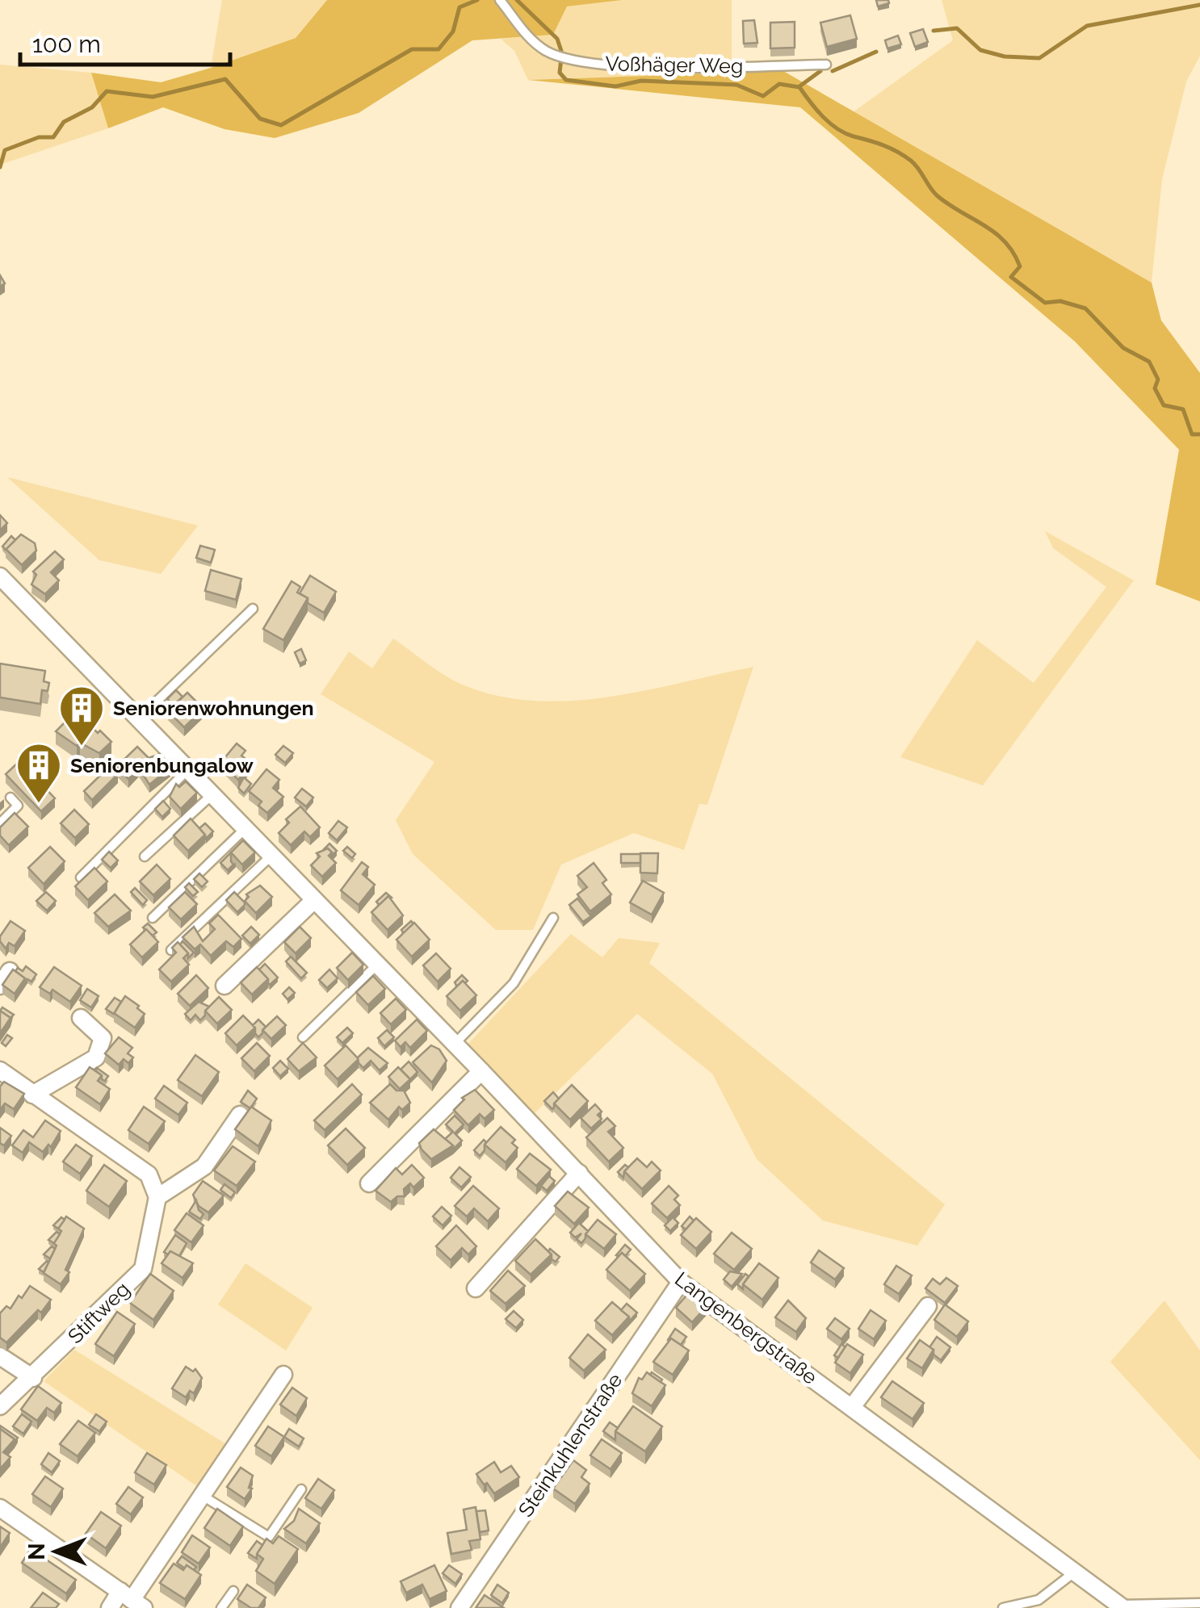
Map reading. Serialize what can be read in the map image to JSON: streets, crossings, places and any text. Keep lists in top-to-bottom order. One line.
{"streets":{"street":["Stiftweg","Langenbergstraße","Steinkuhlenstraße"],"lane":["Voßhäger Weg"]},"crossings":[["Langenbergstraße","Steinkuhlenstraße"]],"places":{"building":["Seniorenwohnungen","Seniorenbungalow"]},"scale_bar":"100 m","north":"left"}
